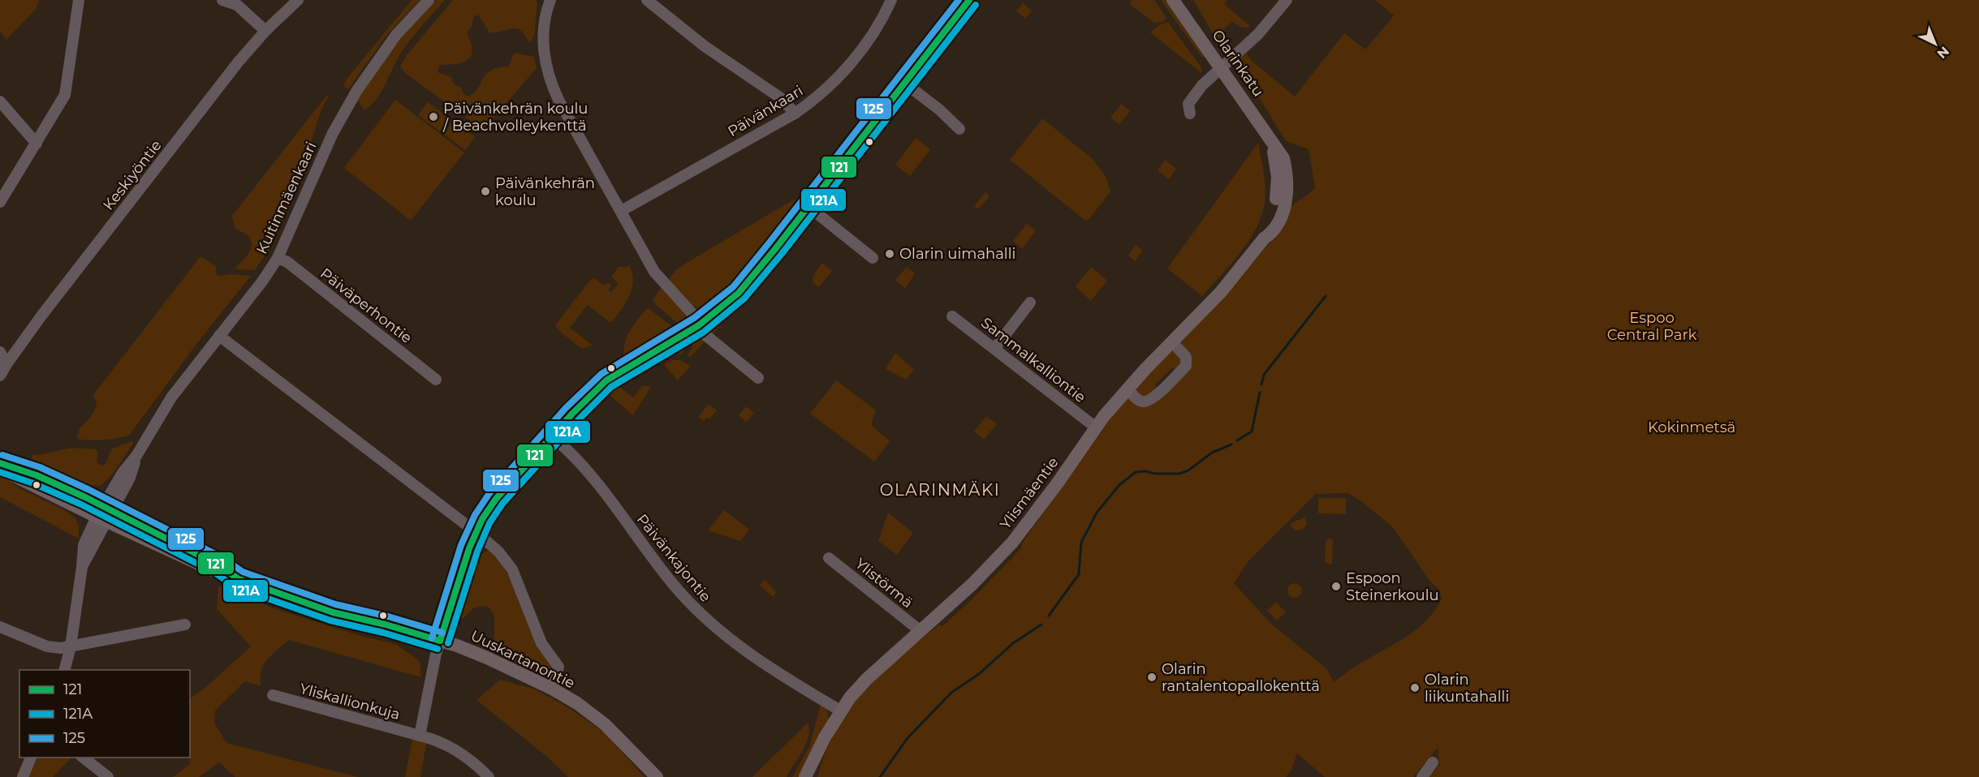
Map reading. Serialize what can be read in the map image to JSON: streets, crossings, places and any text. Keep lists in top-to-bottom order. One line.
{"streets":{"main road":["Olarinkatu","Ylismäentie","Uuskartanontie"],"street":["Päivänkaari","Keskiyöntie","Kuitinmäenkaari","Päiväperhontie","Sammalkalliontie","Päivänkajontie","Ylistörmä","Yliskallionkuja"]},"crossings":[["Olarinkatu","Ylismäentie"],["Kuitinmäenkaari","Päiväperhontie"],["Kuitinmäenkaari","Uuskartanontie"],["Sammalkalliontie","Ylismäentie"],["Ylismäentie","Päivänkajontie"],["Ylismäentie","Ylistörmä"]],"districts":["OLARINMÄKI"],"parks":["Espoo Central Park","Kokinmetsä"],"places":["Päivänkehrän koulu / Beachvolleykenttä","Päivänkehrän koulu","Olarin uimahalli","Espoon Steinerkoulu","Olarin rantalentopallokenttä","Olarin liikuntahalli"],"lines":["transit line 121","transit line 125","transit line 121A"],"legend":["121","121A","125"],"north":"bottom right"}
